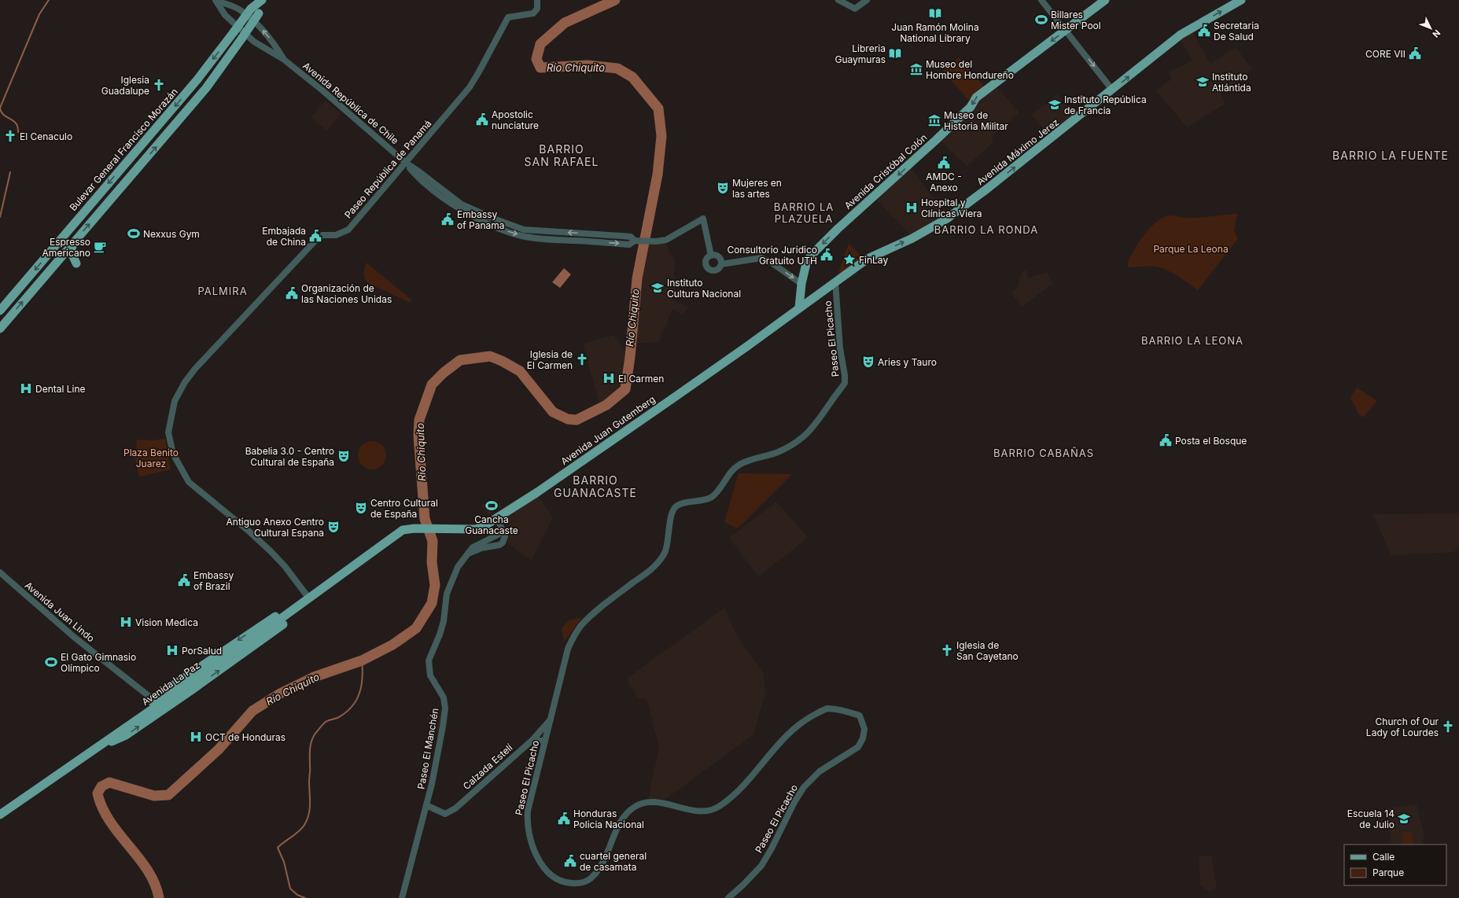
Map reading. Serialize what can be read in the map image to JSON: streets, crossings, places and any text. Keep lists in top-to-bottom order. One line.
{"streets":{"main road":["Bulevar General Francisco Morazán","Avenida Máximo Jerez","Avenida Cristóbal Colón","Avenida Juan Gutemberg","Avenida La Paz"],"street":["Avenida República de Chile","Paseo República de Panamá","Paseo El Picacho","Avenida Juan Lindo","Paseo El Manchén","Calzada Estelí"]},"crossings":[["Avenida República de Chile","Paseo República de Panamá"],["Avenida Máximo Jerez","Avenida Cristóbal Colón"],["Avenida Máximo Jerez","Paseo El Picacho"],["Avenida Máximo Jerez","Avenida Juan Gutemberg"],["Paseo República de Panamá","Avenida La Paz"],["Avenida Cristóbal Colón","Avenida Juan Gutemberg"],["Paseo El Picacho","Calzada Estelí"],["Avenida Juan Gutemberg","Avenida La Paz"],["Paseo El Manchén","Calzada Estelí"]],"one_way":["Avenida Máximo Jerez","Avenida Cristóbal Colón"],"districts":["BARRIO SAN RAFAEL","BARRIO LA FUENTE","BARRIO LA PLAZUELA","BARRIO LA RONDA","PALMIRA","BARRIO LA LEONA","BARRIO CABAÑAS","BARRIO GUANACASTE"],"water":["Río Chiquito"],"parks":["Parque La Leona","Plaza Benito Juarez"],"places":{"library":["Juan Ramón Molina National Library","Libreria Guaymuras"],"sports":["Billares Mister Pool","Nexxus Gym","Cancha Guanacaste","El Gato Gimnasio Olímpico"],"public building":["Secretaria De Salud","CORE VII","Apostolic nunciature","AMDC - Anexo","Embassy of Panama","Embajada de China","Consultorio Juridico Gratuito UTH","Organización de las Naciones Unidas","Posta el Bosque","Embassy of Brazil","Honduras Policia Nacional","cuartel general de casamata"],"museum":["Museo del Hombre Hondureño","Museo de Historia Militar"],"school or university":["Instituto Atlántida","Instituto República de Francia","Instituto Cultura Nacional","Escuela 14 de Julio"],"church":["Iglesia Guadalupe","El Cenaculo","Iglesia de El Carmen","Iglesia de San Cayetano","Church of Our Lady of Lourdes"],"theatre":["Mujeres en las artes","Aries y Tauro","Babelia 3.0 - Centro Cultural de España","Centro Cultural de España","Antiguo Anexo Centro Cultural Espana"],"hospital":["Hospital y Clínicas Viera","El Carmen","Dental Line","Vision Medica","PorSalud","OCT de Honduras"],"cafe":["Espresso Americano"],"place":["FinLay"]},"legend":["Calle","Parque"],"north":"bottom right"}
